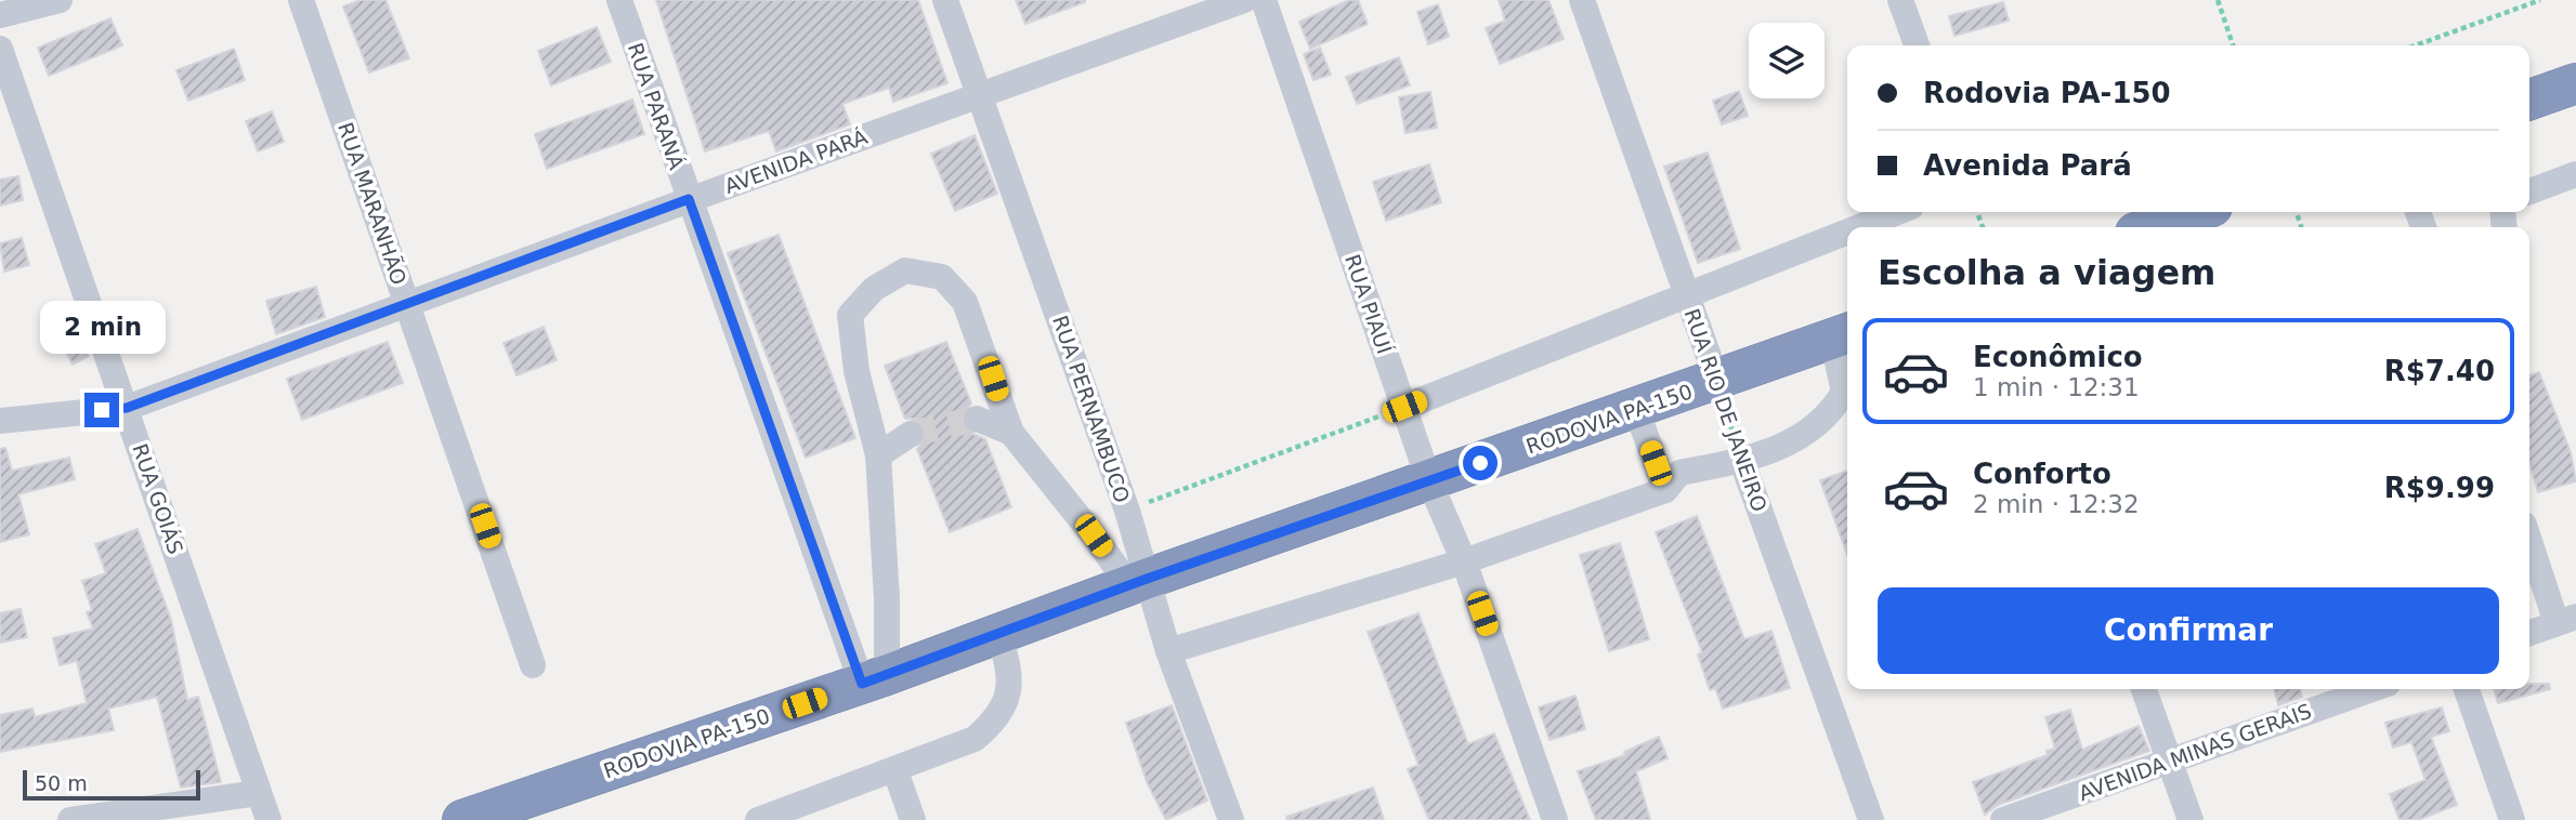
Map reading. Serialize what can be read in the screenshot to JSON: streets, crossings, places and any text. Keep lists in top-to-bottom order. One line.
{"streets":{"highway":["RODOVIA PA-150"],"street":["RUA PARANÁ","AVENIDA PARÁ","RUA MARANHÃO","RUA PIAUÍ","RUA PERNAMBUCO","RUA RIO DE JANEIRO","RUA GOIÁS","AVENIDA MINAS GERAIS"]},"crossings":[["RUA PARANÁ","AVENIDA PARÁ"],["RUA PARANÁ","RODOVIA PA-150"],["AVENIDA PARÁ","RUA MARANHÃO"],["AVENIDA PARÁ","RUA PERNAMBUCO"],["AVENIDA PARÁ","RUA GOIÁS"],["RUA PIAUÍ","RODOVIA PA-150"],["RUA PERNAMBUCO","RODOVIA PA-150"],["RUA RIO DE JANEIRO","RODOVIA PA-150"]],"scale_bar":"50 m","page":{"banner":["Rodovia PA-150","Avenida Pará"],"heading":"Escolha a viagem","bubble":"2 min","list":[{"name":"Econômico","note":"1 min · 12:31","value":"R$7.40"},{"name":"Conforto","note":"2 min · 12:32","value":"R$9.99"}],"buttons":"Confirmar","scale":"50 m"}}
